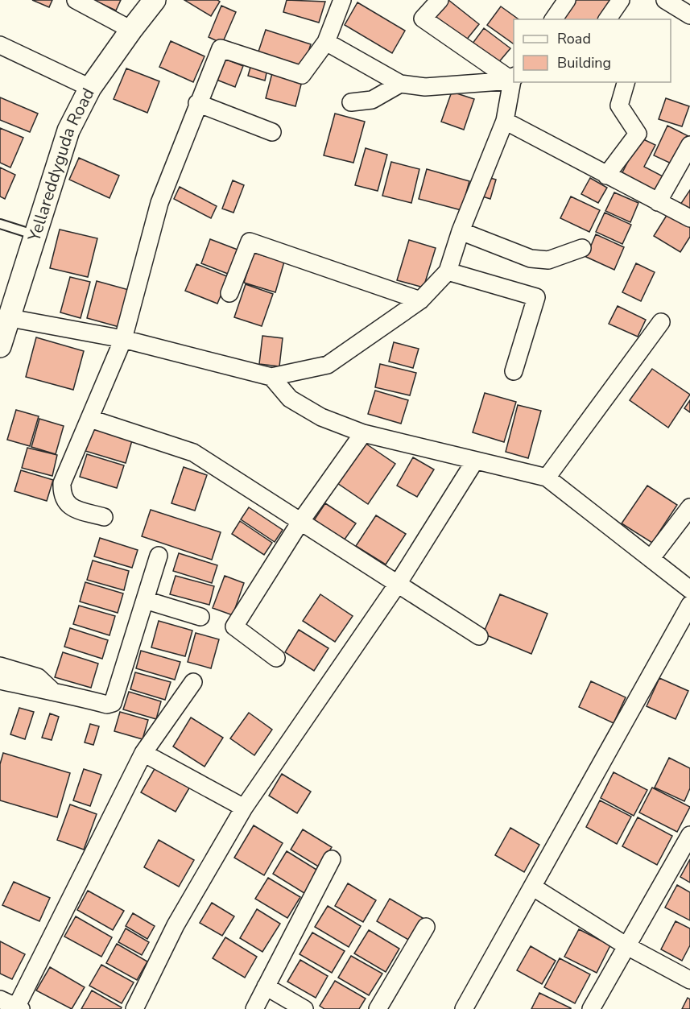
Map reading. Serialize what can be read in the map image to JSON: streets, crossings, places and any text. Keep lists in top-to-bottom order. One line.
{"streets":{"street":["Yellareddyguda Road"]},"legend":["Road","Building"]}
